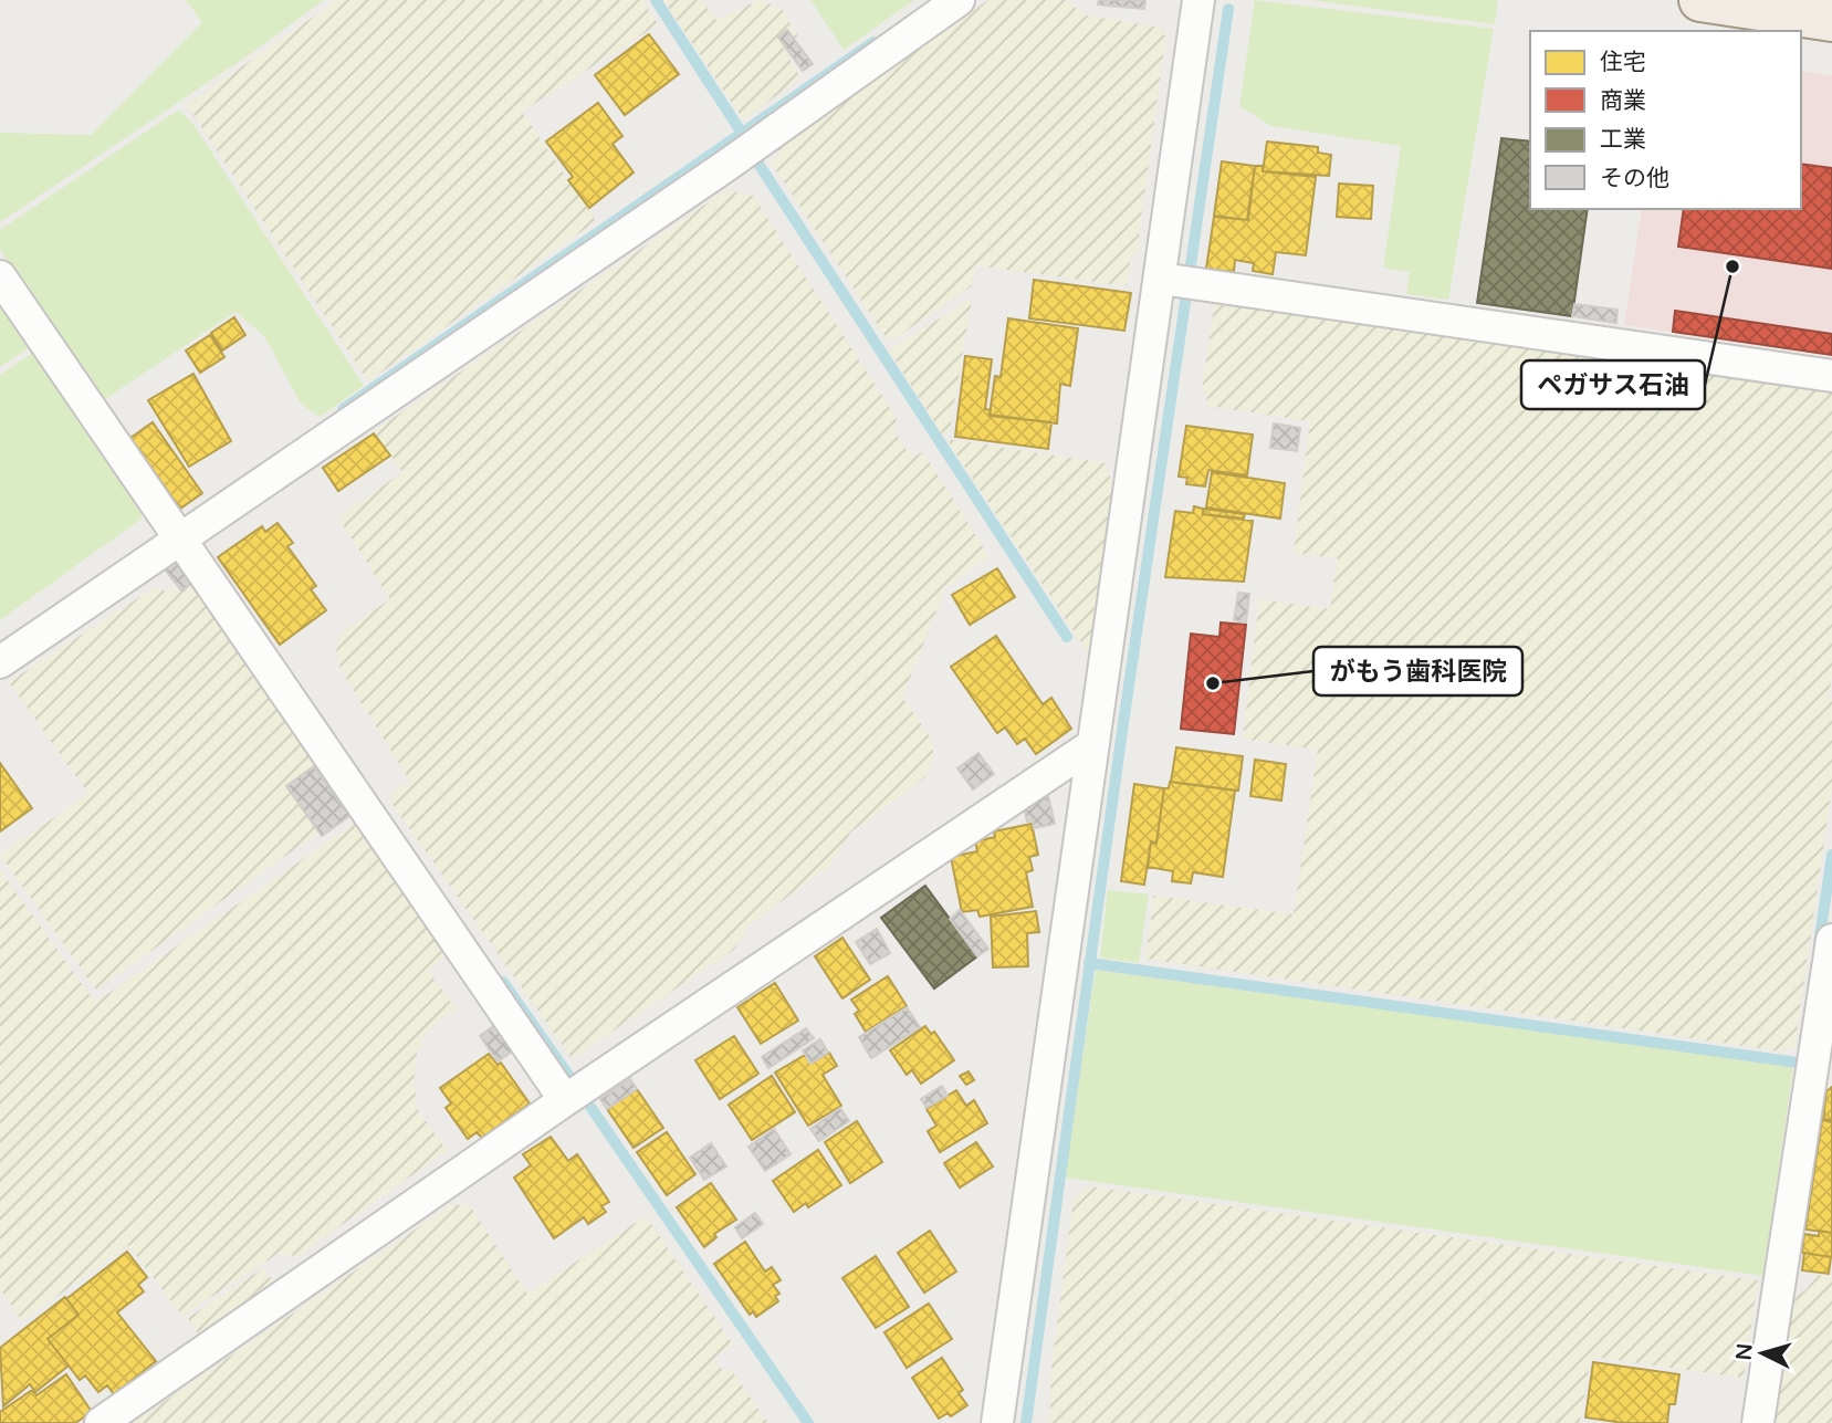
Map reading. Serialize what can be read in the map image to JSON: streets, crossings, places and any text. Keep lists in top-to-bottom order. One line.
{"places":["ペガサス石油","がもう歯科医院"],"legend":["住宅","商業","工業","その他"],"north":"left"}
